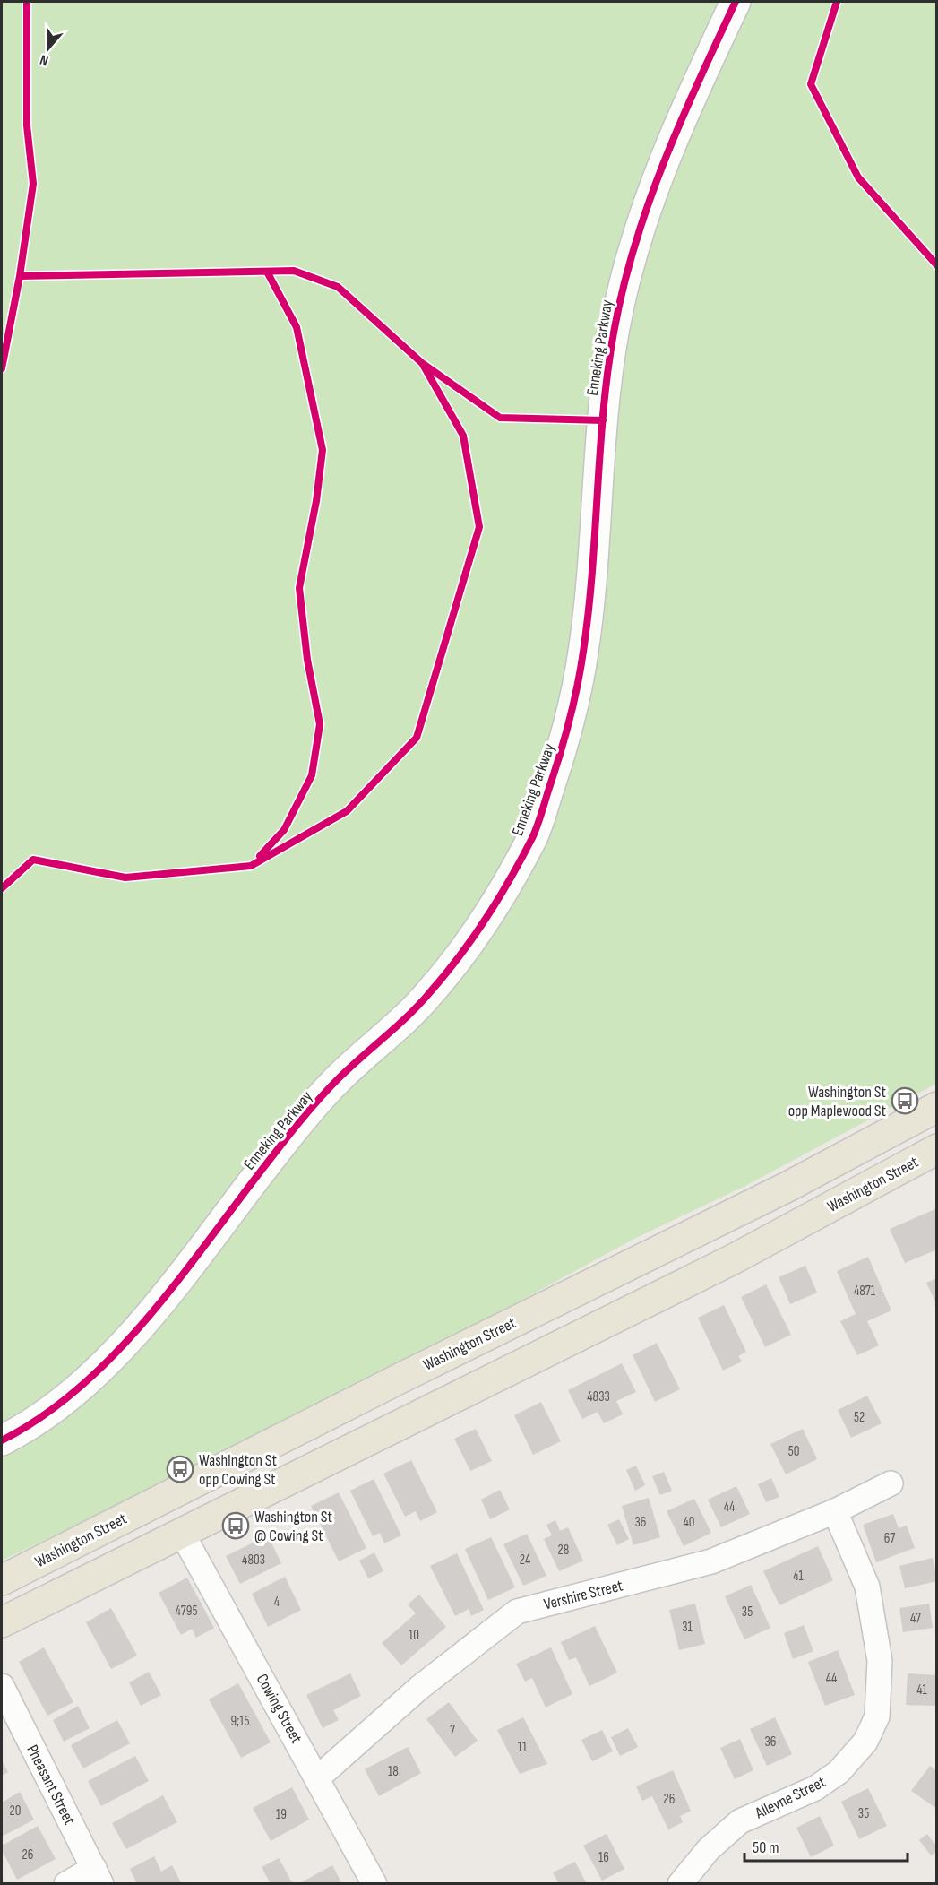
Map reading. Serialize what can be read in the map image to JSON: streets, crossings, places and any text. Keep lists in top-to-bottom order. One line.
{"streets":{"main road":["Enneking Parkway","Washington Street"],"street":["Vershire Street","Cowing Street","Pheasant Street","Alleyne Street"]},"crossings":[["Washington Street","Cowing Street"],["Vershire Street","Cowing Street"],["Vershire Street","Alleyne Street"]],"places":{"bus stop":["Washington St opp Maplewood St","Washington St opp Cowing St","Washington St @ Cowing St"]},"house_numbers":["4871","4833","52","50","44","36","40","67","28","4803","24","41","4","4795","35","47","31","10","44","41","9;15","7","36","11","18","26","20","35","19","26","16"],"scale_bar":"50 m","north":"bottom"}
